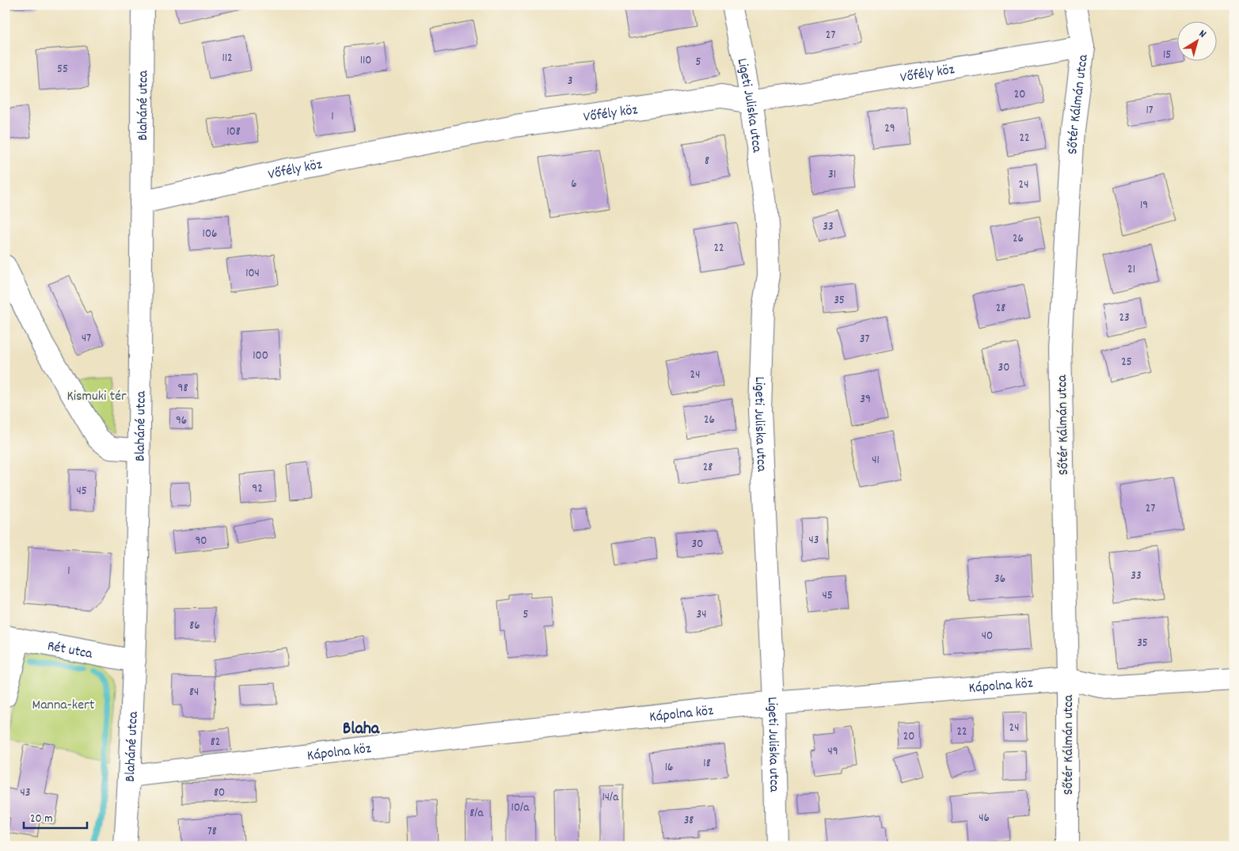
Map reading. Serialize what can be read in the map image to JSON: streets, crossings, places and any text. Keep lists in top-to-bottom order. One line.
{"streets":{"street":["Vőfély köz","Sőtér Kálmán utca","Blaháné utca","Ligeti Juliska utca","Rét utca","Kápolna köz"]},"crossings":[["Vőfély köz","Sőtér Kálmán utca"],["Vőfély köz","Blaháné utca"],["Vőfély köz","Ligeti Juliska utca"],["Sőtér Kálmán utca","Kápolna köz"],["Blaháné utca","Rét utca"],["Blaháné utca","Kápolna köz"],["Ligeti Juliska utca","Kápolna köz"]],"districts":["Blaha"],"parks":["Kismuki tér","Manna-kert"],"house_numbers":["27","15","112","110","5","55","3","20","17","1","29","108","22","8","31","6","24","19","33","106","26","22","21","104","35","28","23","47","37","100","25","30","24","98","39","26","96","41","28","92","45","27","43","90","30","1","33","36","45","5","34","86","40","35","84","24","22","20","82","49","18","16","43","80","14/a","10/a","8/a","46","38","78"],"scale_bar":"20 m","north":"top right"}
